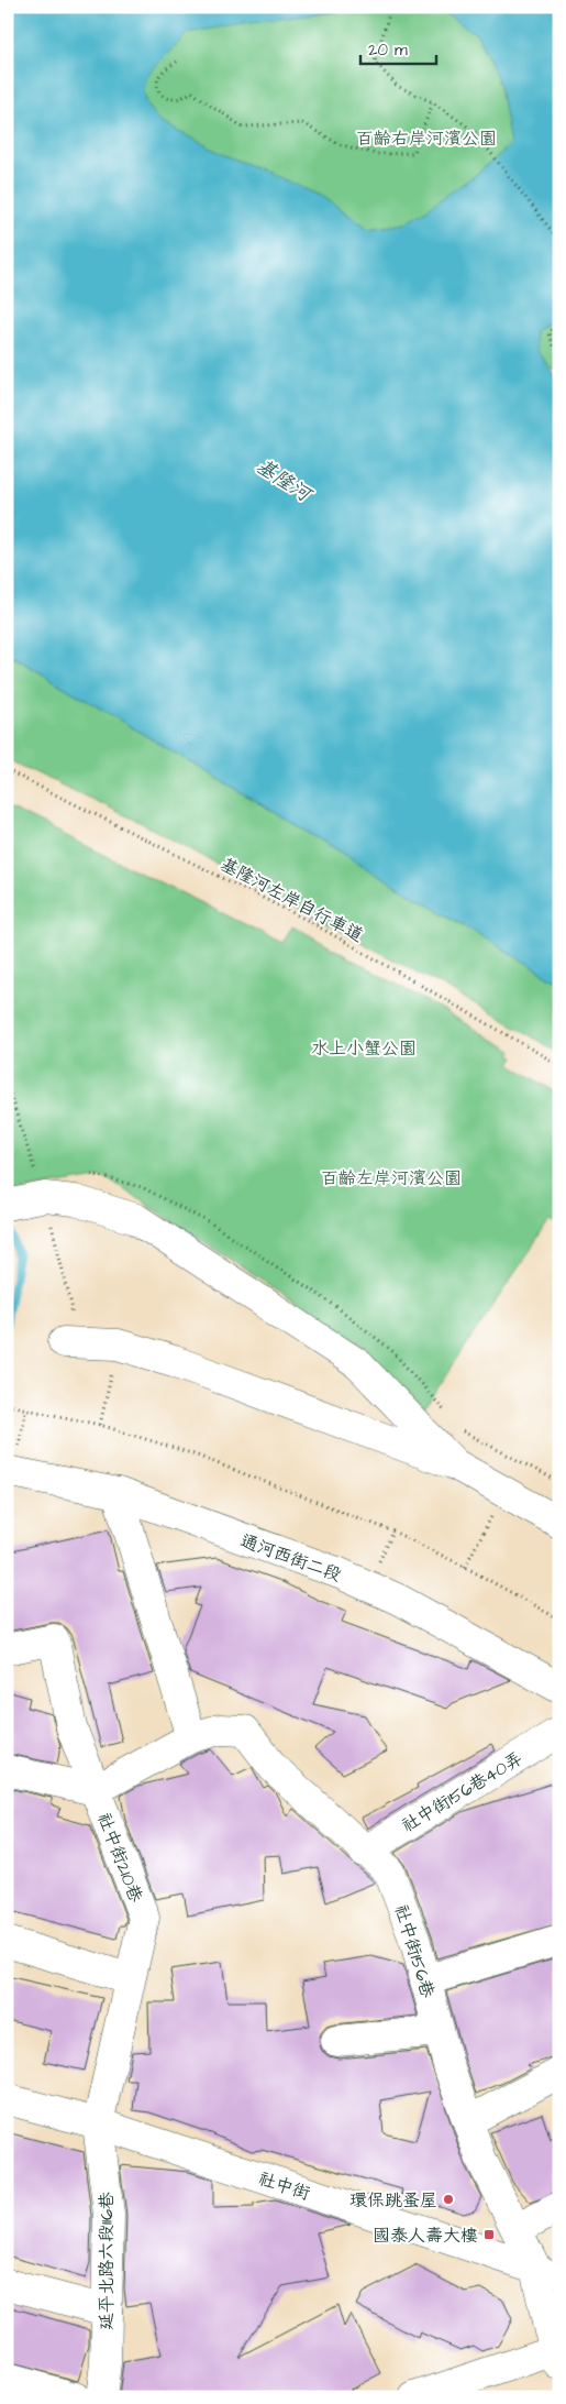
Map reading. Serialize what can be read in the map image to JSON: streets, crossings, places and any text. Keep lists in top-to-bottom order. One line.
{"streets":{"street":["通河西街二段","社中街156巷40弄","社中街210巷","社中街156巷","社中街","延平北路六段116巷"],"path":["基隆河左岸自行車道"]},"crossings":[["社中街156巷40弄","社中街156巷"],["社中街210巷","社中街"],["社中街210巷","延平北路六段116巷"],["社中街156巷","社中街"],["社中街","延平北路六段116巷"]],"water":["基隆河"],"parks":["百齡右岸河濱公園","水上小蟹公園","百齡左岸河濱公園"],"places":{"other":["環保跳蚤屋"],"transit":["國泰人壽大樓"]},"scale_bar":"20 m"}
